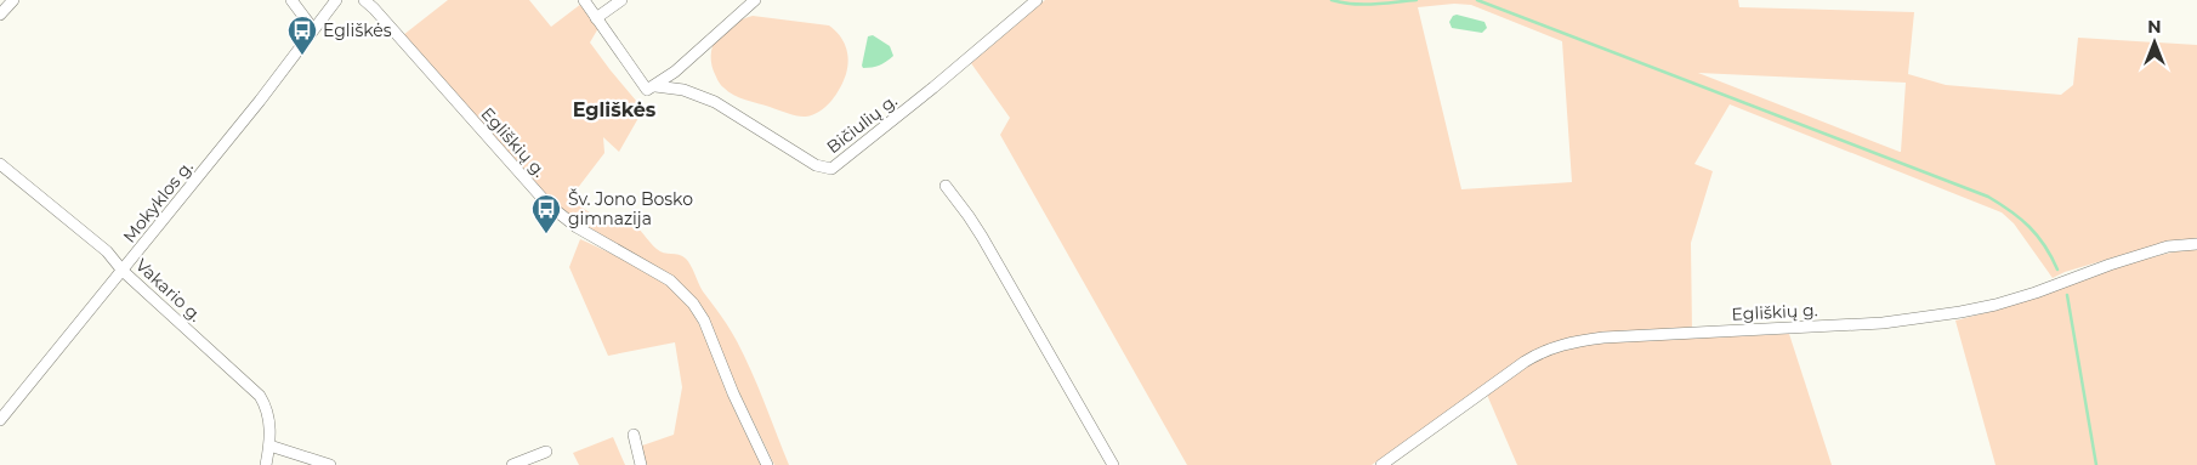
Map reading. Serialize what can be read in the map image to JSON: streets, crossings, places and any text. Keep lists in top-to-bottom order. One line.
{"streets":{"street":["Bičiulių g.","Egliškių g.","Mokyklos g.","Vakario g."]},"crossings":[["Mokyklos g.","Vakario g."]],"districts":["Egliškės"],"places":{"bus stop":["Egliškės","Šv. Jono Bosko gimnazija"]},"north":"top"}
